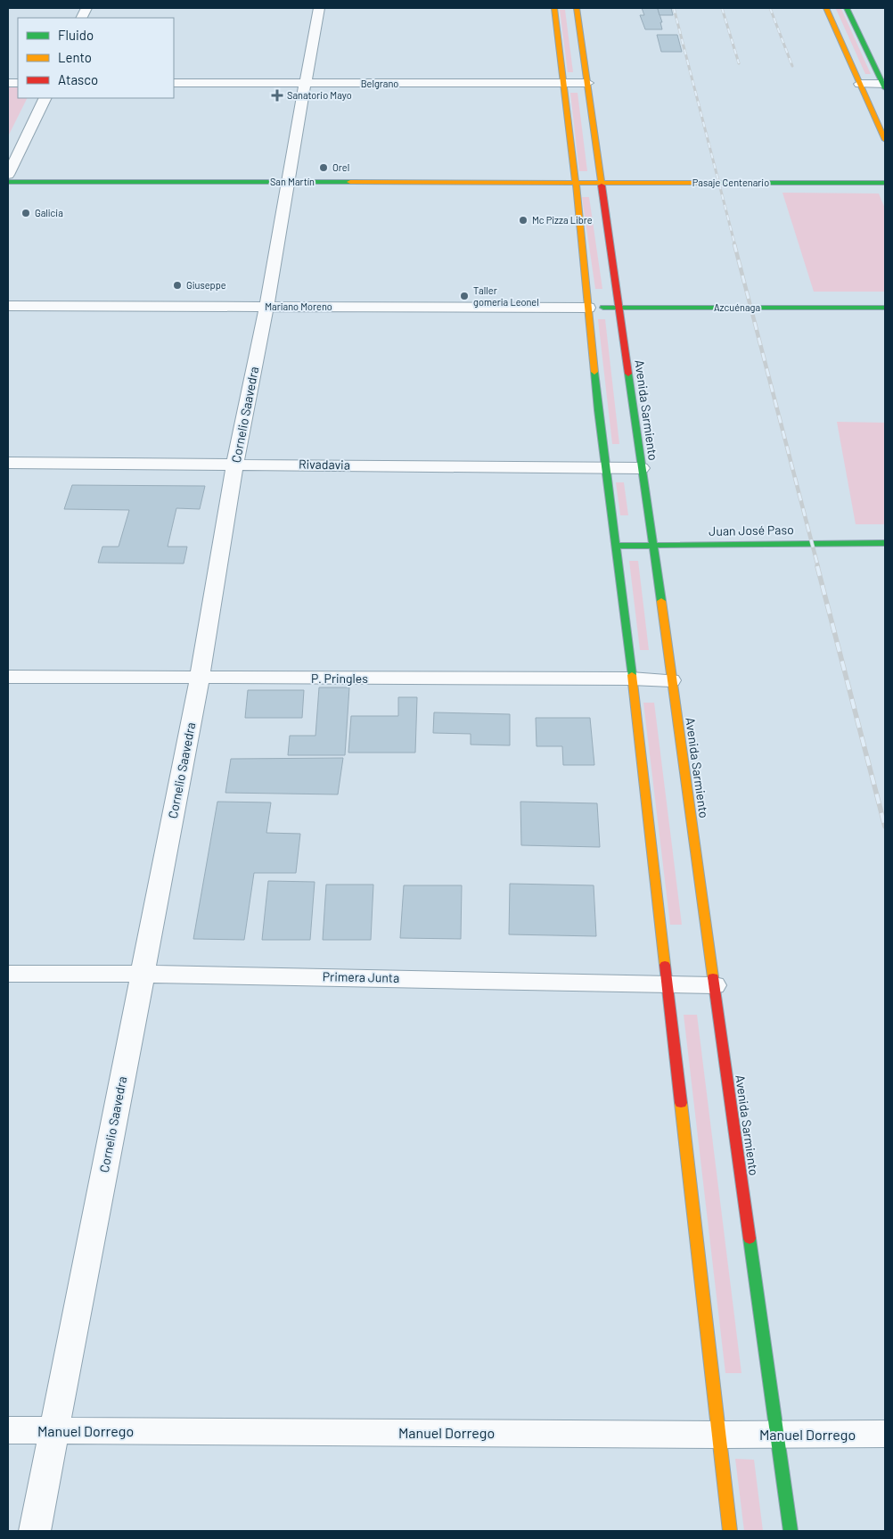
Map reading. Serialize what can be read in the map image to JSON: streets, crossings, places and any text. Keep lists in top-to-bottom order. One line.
{"streets":{"main road":["San Martín","Pasaje Centenario","Azcuénaga","Avenida Sarmiento","Juan José Paso"],"street":["Belgrano","Mariano Moreno","Cornelio Saavedra","Rivadavia","P. Pringles","Primera Junta","Manuel Dorrego"]},"crossings":[["Belgrano","Avenida Sarmiento"],["Belgrano","Cornelio Saavedra"],["San Martín","Pasaje Centenario"],["San Martín","Cornelio Saavedra"],["Pasaje Centenario","Avenida Sarmiento"],["Mariano Moreno","Azcuénaga"],["Mariano Moreno","Cornelio Saavedra"],["Azcuénaga","Avenida Sarmiento"],["Avenida Sarmiento","Rivadavia"],["Avenida Sarmiento","Juan José Paso"],["Avenida Sarmiento","P. Pringles"],["Avenida Sarmiento","Primera Junta"],["Avenida Sarmiento","Manuel Dorrego"],["Cornelio Saavedra","Rivadavia"],["Cornelio Saavedra","P. Pringles"],["Cornelio Saavedra","Primera Junta"],["Cornelio Saavedra","Manuel Dorrego"]],"places":{"health":["Sanatorio Mayo"],"other":["Orel","Galicia","Mc Pizza Libre","Giuseppe","Taller gomeria Leonel"]},"legend":["Fluido","Lento","Atasco"]}
